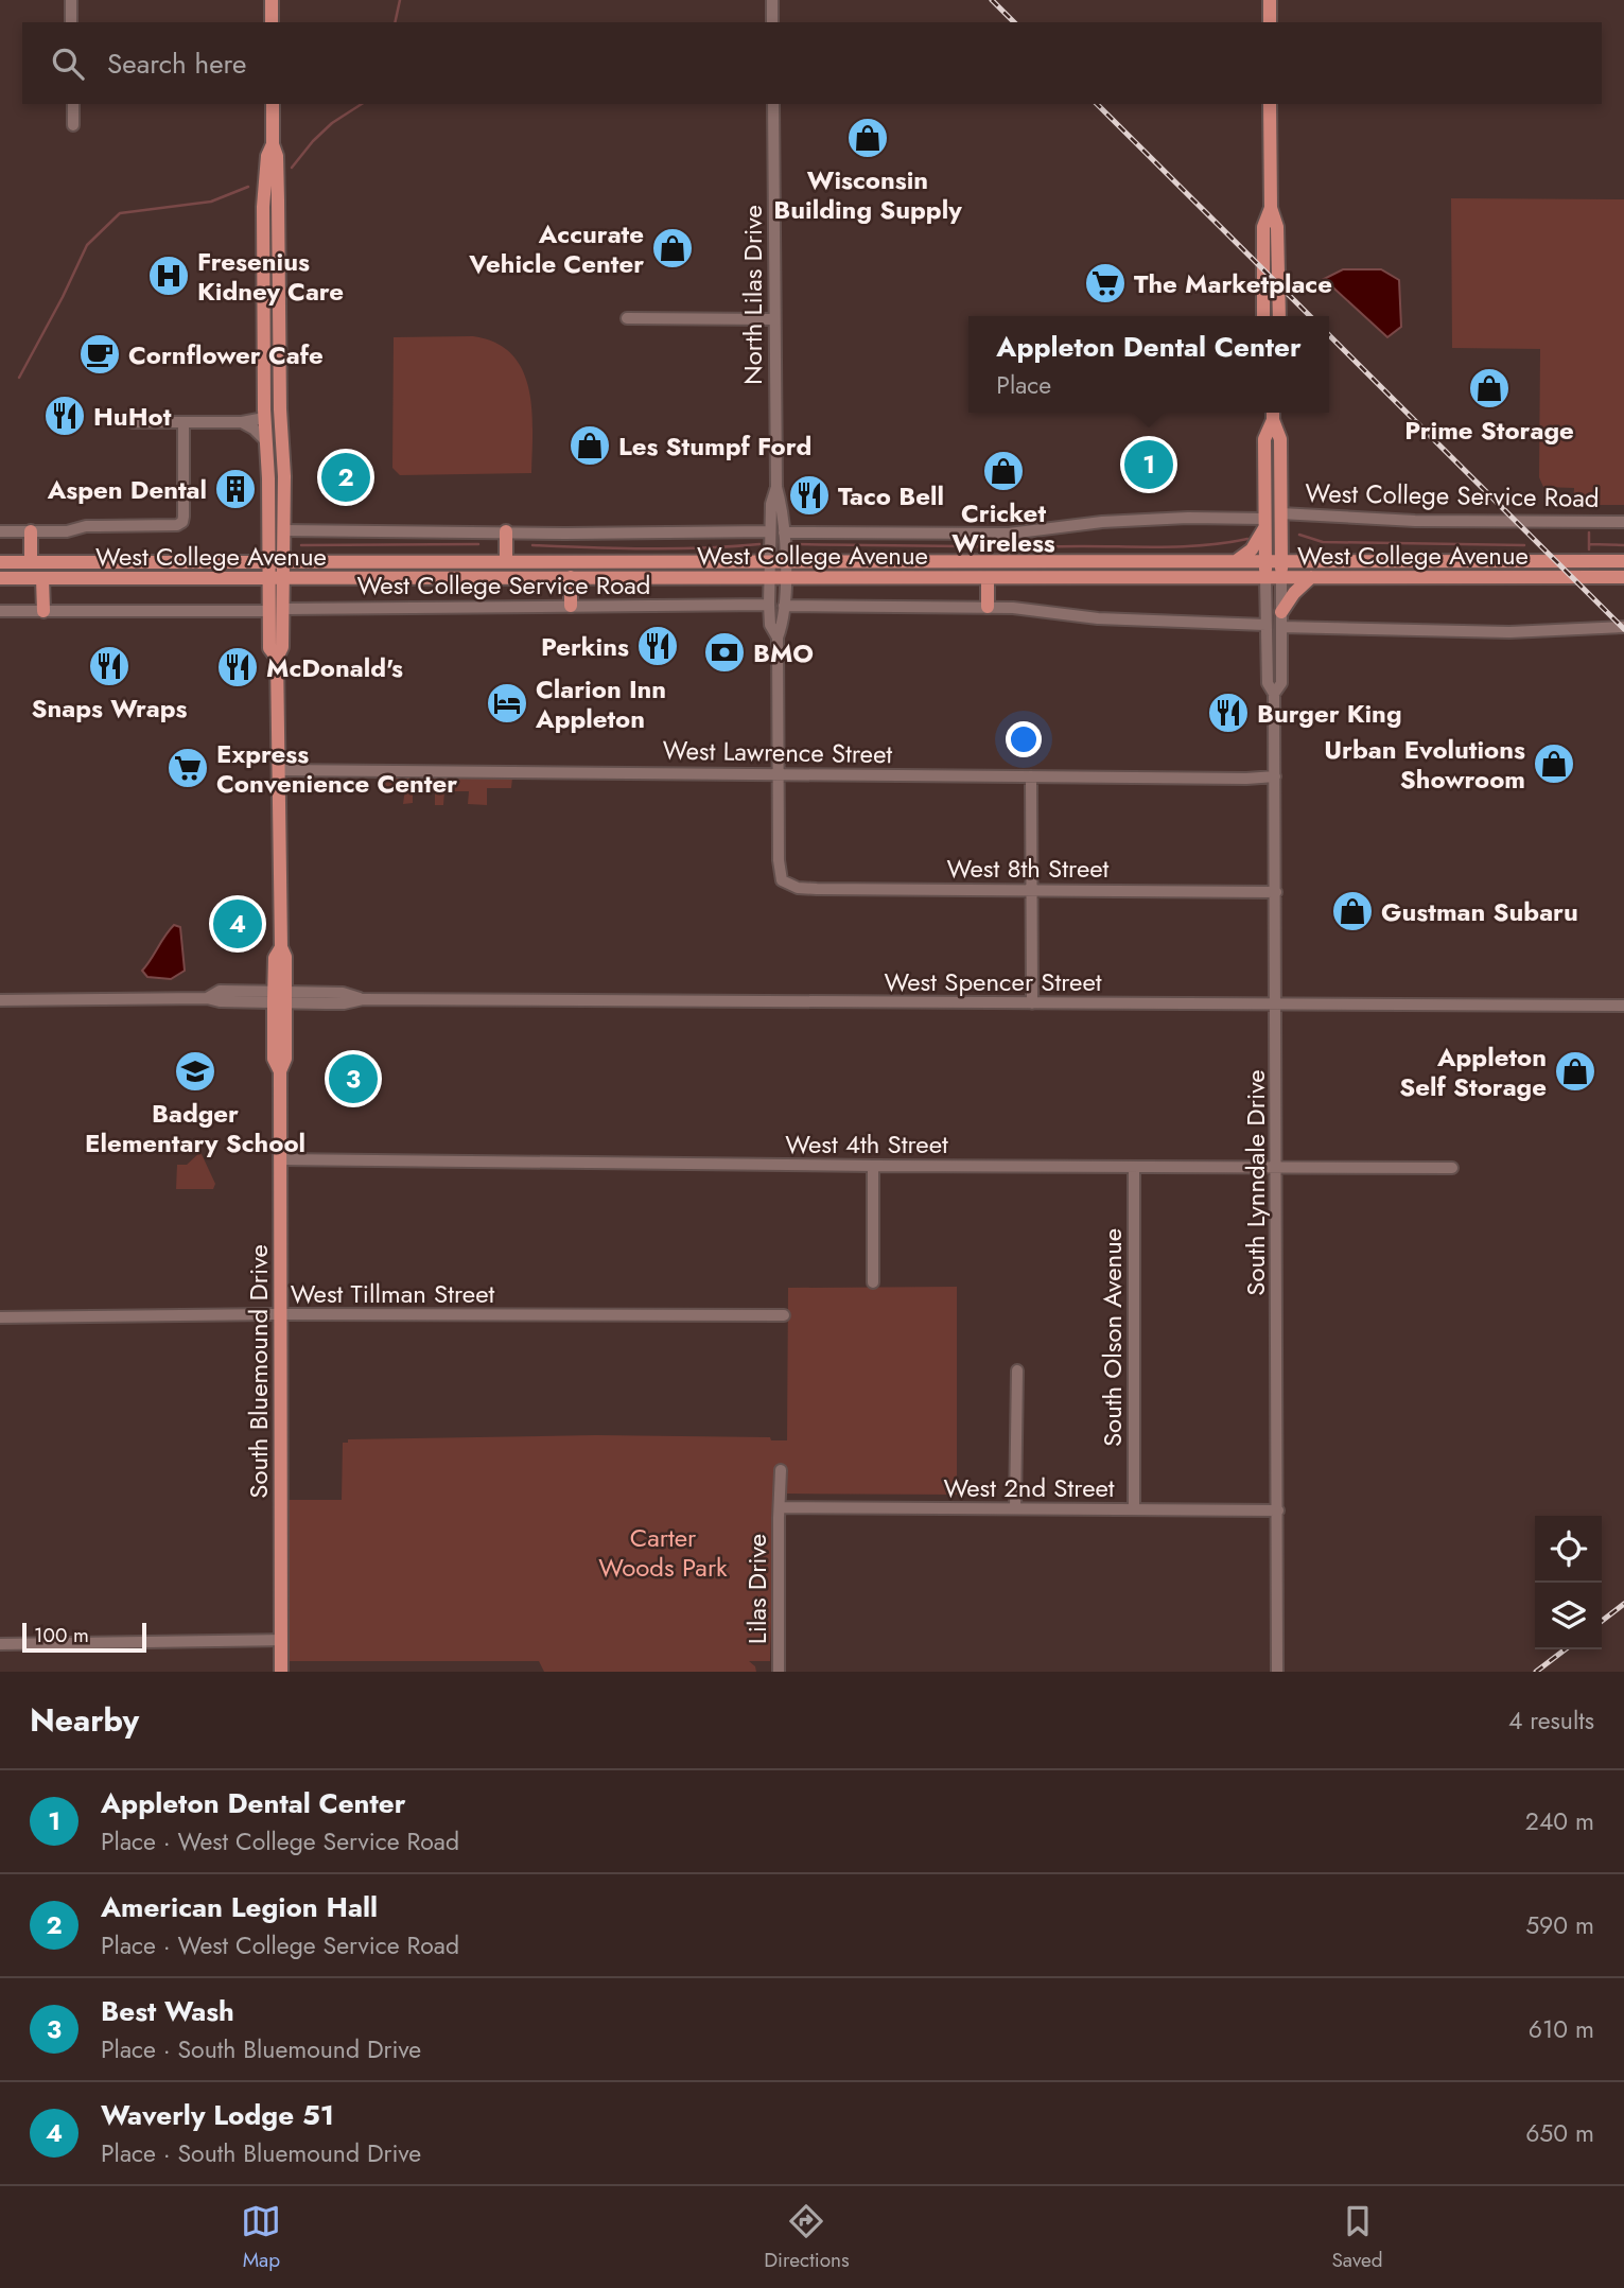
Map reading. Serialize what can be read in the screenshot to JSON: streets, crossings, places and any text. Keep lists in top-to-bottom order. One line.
{"streets":{"main road":["West College Avenue","South Bluemound Drive"],"street":["North Lilas Drive","West College Service Road","West Lawrence Street","West 8th Street","West Spencer Street","West 4th Street","South Lynndale Drive","West Tillman Street","South Olson Avenue","West 2nd Street","Lilas Drive"]},"crossings":[["North Lilas Drive","West College Service Road"],["North Lilas Drive","West College Avenue"],["West College Service Road","South Bluemound Drive"],["West College Avenue","South Lynndale Drive"],["West College Avenue","South Bluemound Drive"],["West Lawrence Street","West 8th Street"],["West Lawrence Street","South Lynndale Drive"],["West Lawrence Street","South Bluemound Drive"],["West 8th Street","South Lynndale Drive"],["West Spencer Street","South Lynndale Drive"],["West Spencer Street","South Bluemound Drive"],["West 4th Street","South Lynndale Drive"],["West 4th Street","South Olson Avenue"],["West 4th Street","South Bluemound Drive"],["South Lynndale Drive","West 2nd Street"],["West Tillman Street","South Bluemound Drive"],["South Olson Avenue","West 2nd Street"],["West 2nd Street","Lilas Drive"]],"parks":["Carter Woods Park"],"places":{"shop":["Wisconsin Building Supply","Accurate Vehicle Center","Prime Storage","Les Stumpf Ford","Cricket Wireless","Urban Evolutions Showroom","Gustman Subaru","Appleton Self Storage"],"hospital":["Fresenius Kidney Care"],"supermarket":["The Marketplace","Express Convenience Center"],"cafe":["Cornflower Cafe"],"restaurant":["HuHot","Taco Bell","Perkins","Snaps Wraps","McDonald's","Burger King"],"building":["Aspen Dental"],"bank":["BMO"],"hotel":["Clarion Inn Appleton"],"school or university":["Badger Elementary School"]},"scale_bar":"100 m","page":{"search":"Search here","popup":["Appleton Dental Center","Place"],"pins":["1","2","4","3"],"scale":"100 m","heading":["Nearby","4 results"],"list":[{"mark":"1","name":"Appleton Dental Center","note":"Place · West College Service Road","value":"240 m"},{"mark":"2","name":"American Legion Hall","note":"Place · West College Service Road","value":"590 m"},{"mark":"3","name":"Best Wash","note":"Place · South Bluemound Drive","value":"610 m"},{"mark":"4","name":"Waverly Lodge 51","note":"Place · South Bluemound Drive","value":"650 m"}],"nav":["Map","Directions","Saved"]}}
